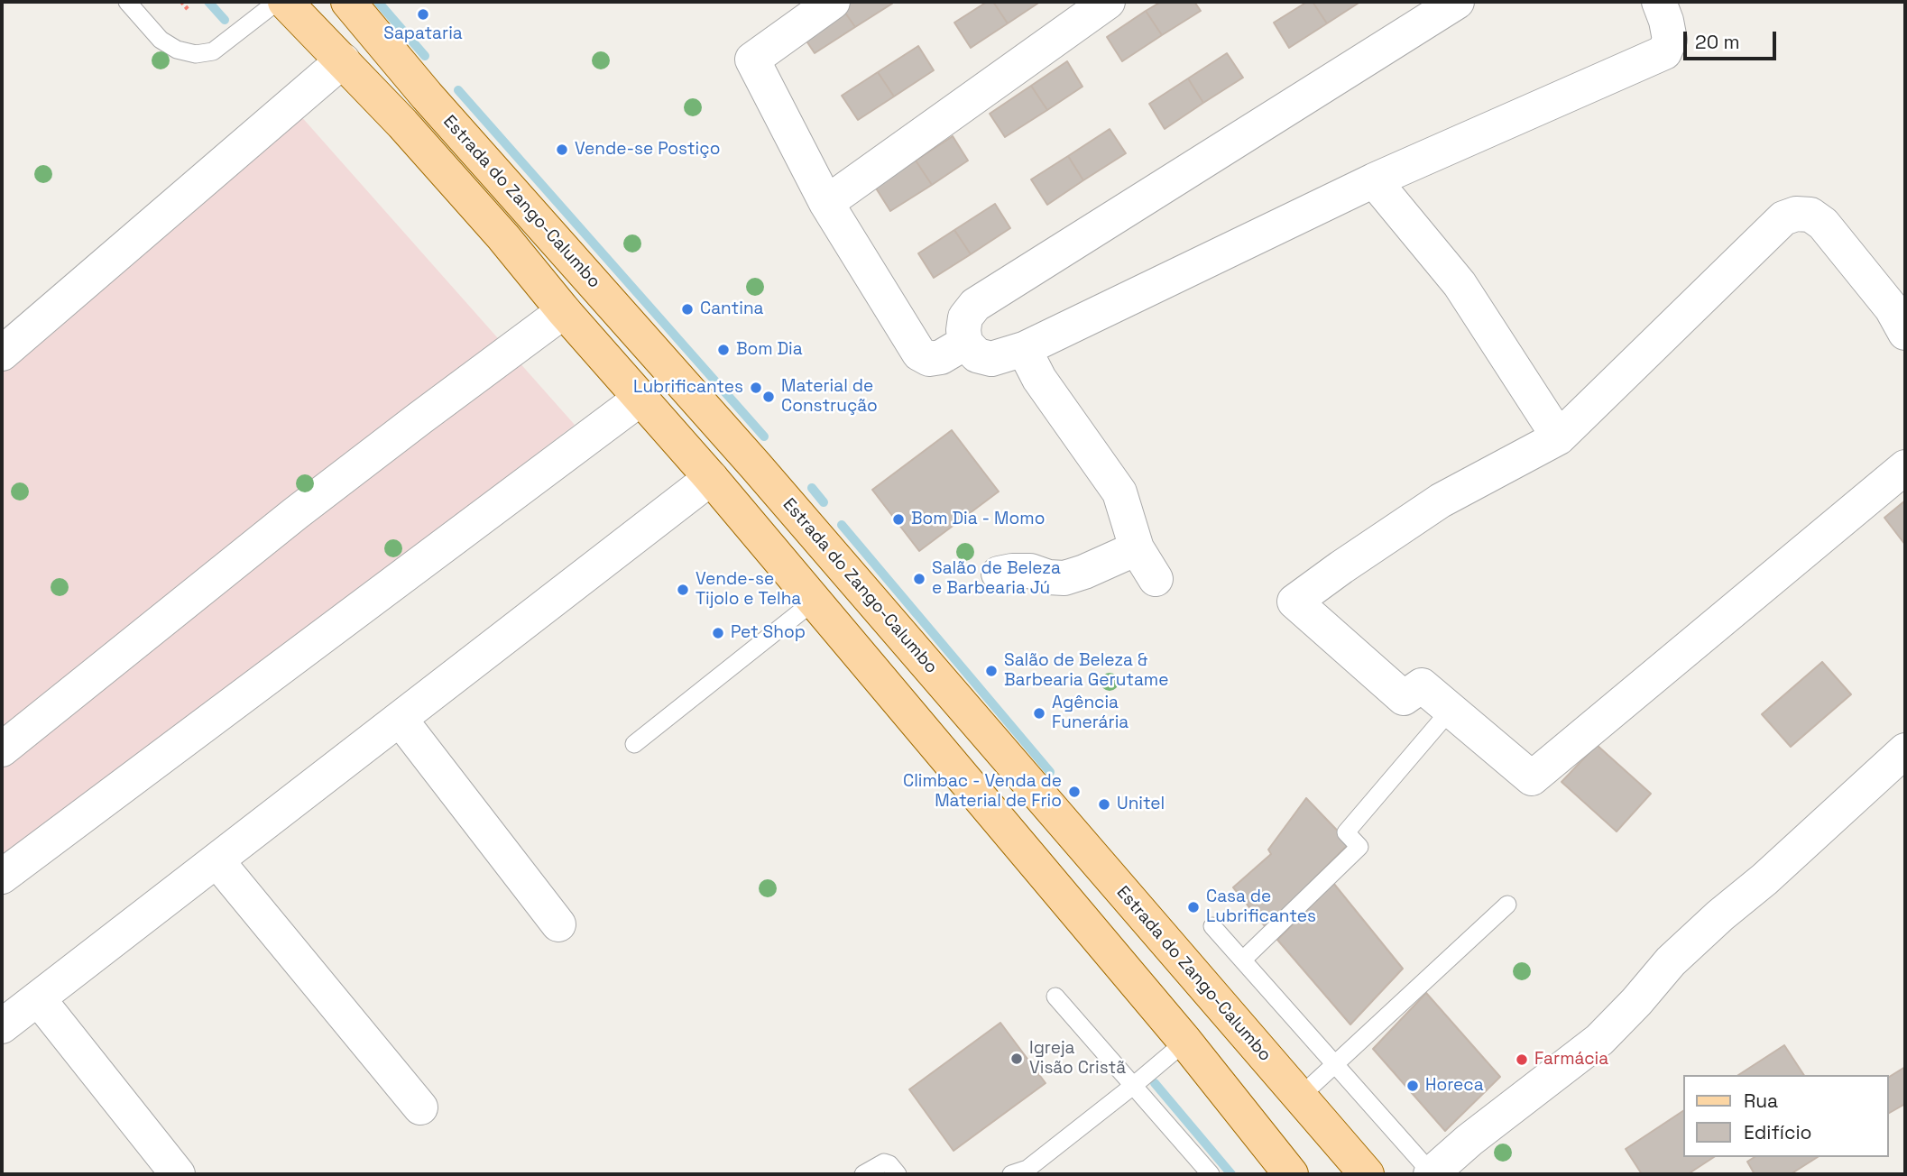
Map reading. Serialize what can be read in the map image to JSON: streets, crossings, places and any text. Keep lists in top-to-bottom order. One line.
{"streets":{"main road":["Estrada do Zango-Calumbo"]},"places":["Sapataria","Vende-se Postiço","Cantina","Bom Dia","Lubrificantes","Material de Construção","Bom Dia - Momo","Salão de Beleza e Barbearia Jú","Vende-se Tijolo e Telha","Pet Shop","Salão de Beleza & Barbearia Gerutame","Agência Funerária","Climbac - Venda de Material de Frio","Unitel","Casa de Lubrificantes","Igreja Visão Cristã","Farmácia","Horeca"],"legend":["Rua","Edifício"],"scale_bar":"20 m"}
